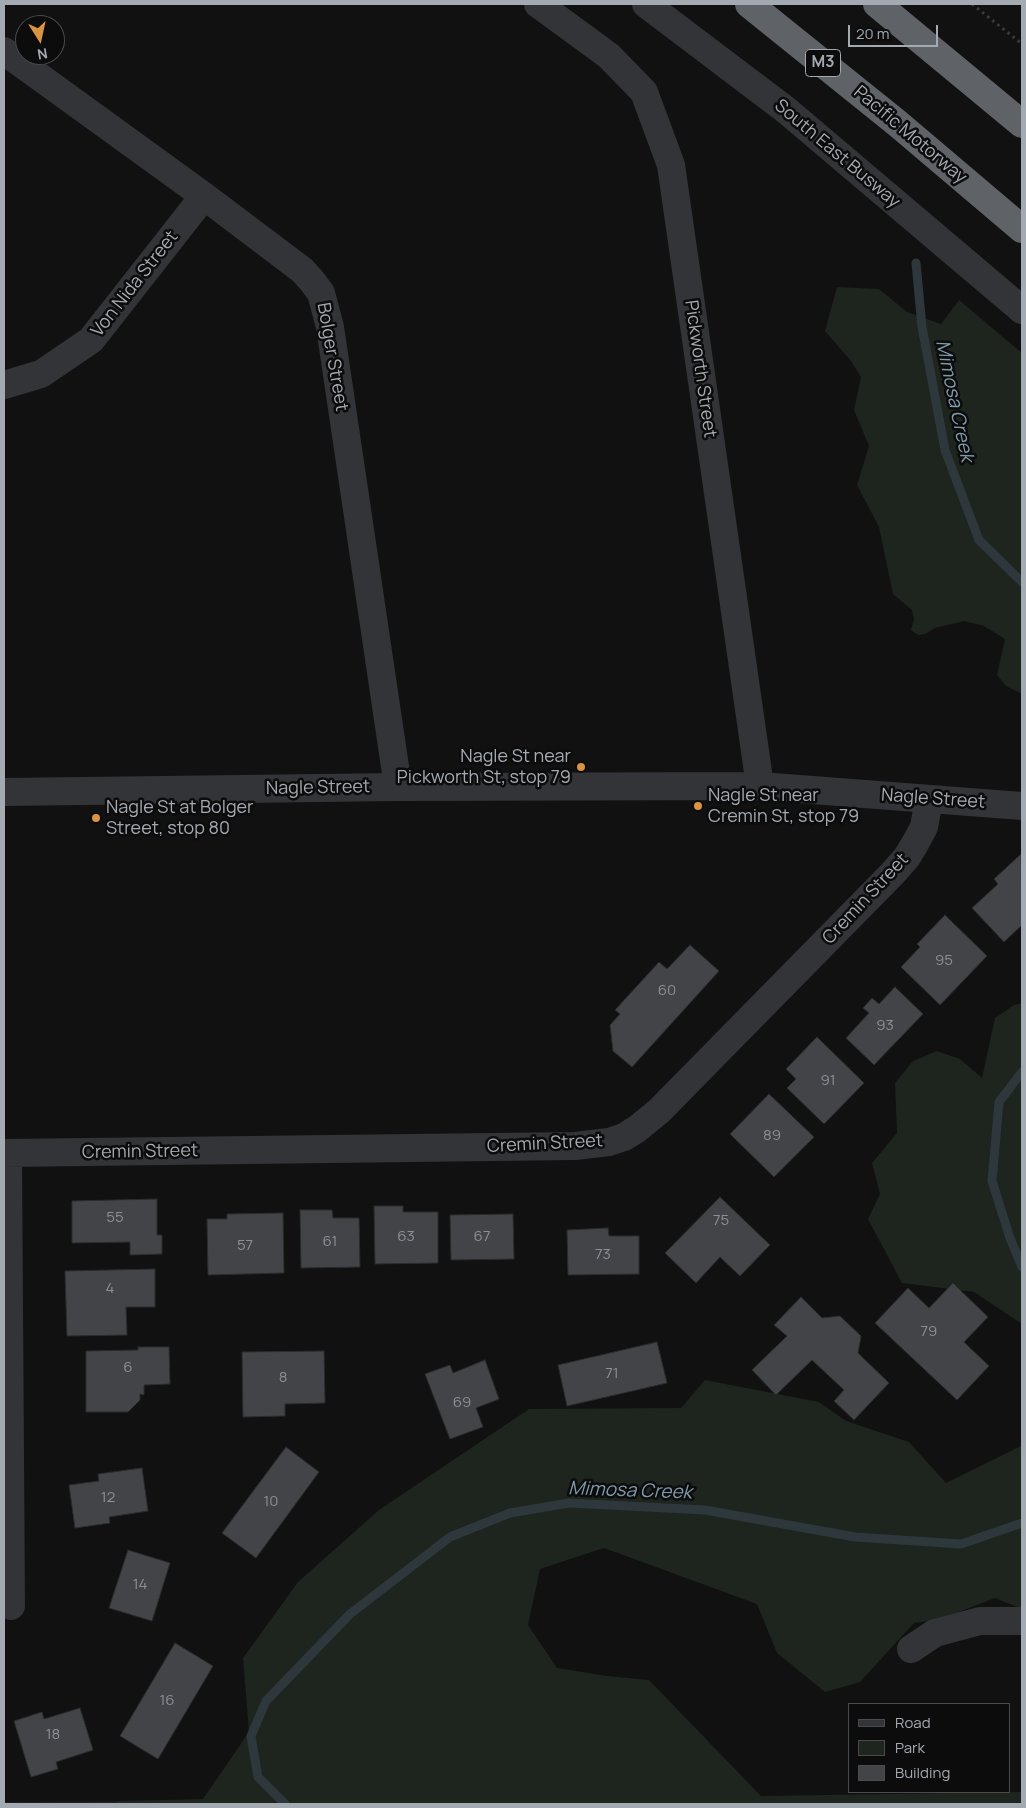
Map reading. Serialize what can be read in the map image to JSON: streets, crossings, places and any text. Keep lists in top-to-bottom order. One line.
{"streets":{"highway":["M3","Pacific Motorway"],"street":["South East Busway","Von Nida Street","Bolger Street","Pickworth Street","Nagle Street","Cremin Street"]},"crossings":[["Von Nida Street","Bolger Street"],["Bolger Street","Nagle Street"],["Pickworth Street","Nagle Street"],["Nagle Street","Cremin Street"]],"water":["Mimosa Creek"],"places":["Nagle St near Pickworth St, stop 79","Nagle St near Cremin St, stop 79","Nagle St at Bolger Street, stop 80"],"house_numbers":["95","60","93","91","89","55","75","63","67","61","57","73","4","79","6","71","8","69","12","10","14","16","18"],"legend":["Road","Park","Building"],"scale_bar":"20 m","north":"bottom"}
